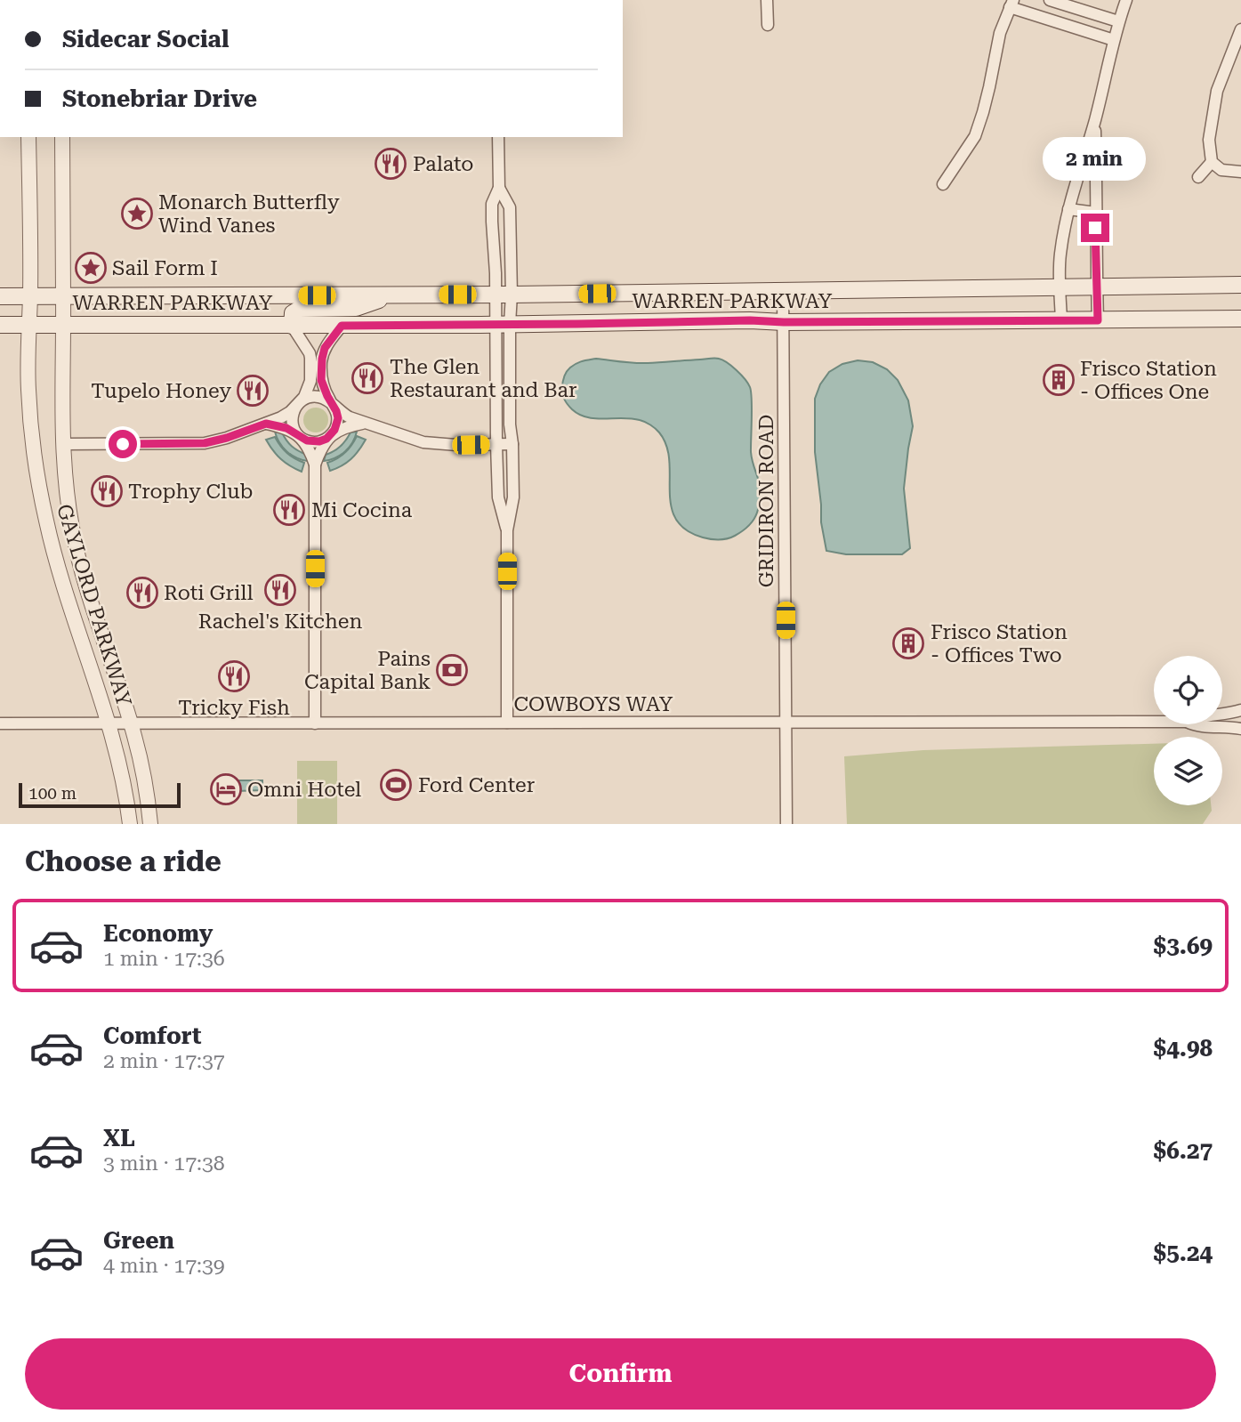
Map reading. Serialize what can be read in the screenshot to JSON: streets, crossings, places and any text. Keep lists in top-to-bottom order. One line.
{"streets":{"main road":["WARREN PARKWAY"],"street":["GRIDIRON ROAD","GAYLORD PARKWAY","COWBOYS WAY"]},"crossings":[["WARREN PARKWAY","GRIDIRON ROAD"],["WARREN PARKWAY","GAYLORD PARKWAY"],["GRIDIRON ROAD","COWBOYS WAY"],["GAYLORD PARKWAY","COWBOYS WAY"]],"places":{"restaurant":["Palato","The Glen Restaurant and Bar","Tupelo Honey","Trophy Club","Mi Cocina","Rachel's Kitchen","Roti Grill","Tricky Fish"],"place":["Monarch Butterfly Wind Vanes","Sail Form I"],"building":["Frisco Station - Offices One","Frisco Station - Offices Two"],"bank":["Pains Capital Bank"],"sports":["Ford Center"],"hotel":["Omni Hotel"]},"scale_bar":"100 m","page":{"banner":["Sidecar Social","Stonebriar Drive"],"bubble":"2 min","scale":"100 m","heading":"Choose a ride","list":[{"name":"Economy","note":"1 min · 17:36","value":"$3.69"},{"name":"Comfort","note":"2 min · 17:37","value":"$4.98"},{"name":"XL","note":"3 min · 17:38","value":"$6.27"},{"name":"Green","note":"4 min · 17:39","value":"$5.24"}],"buttons":"Confirm"}}
